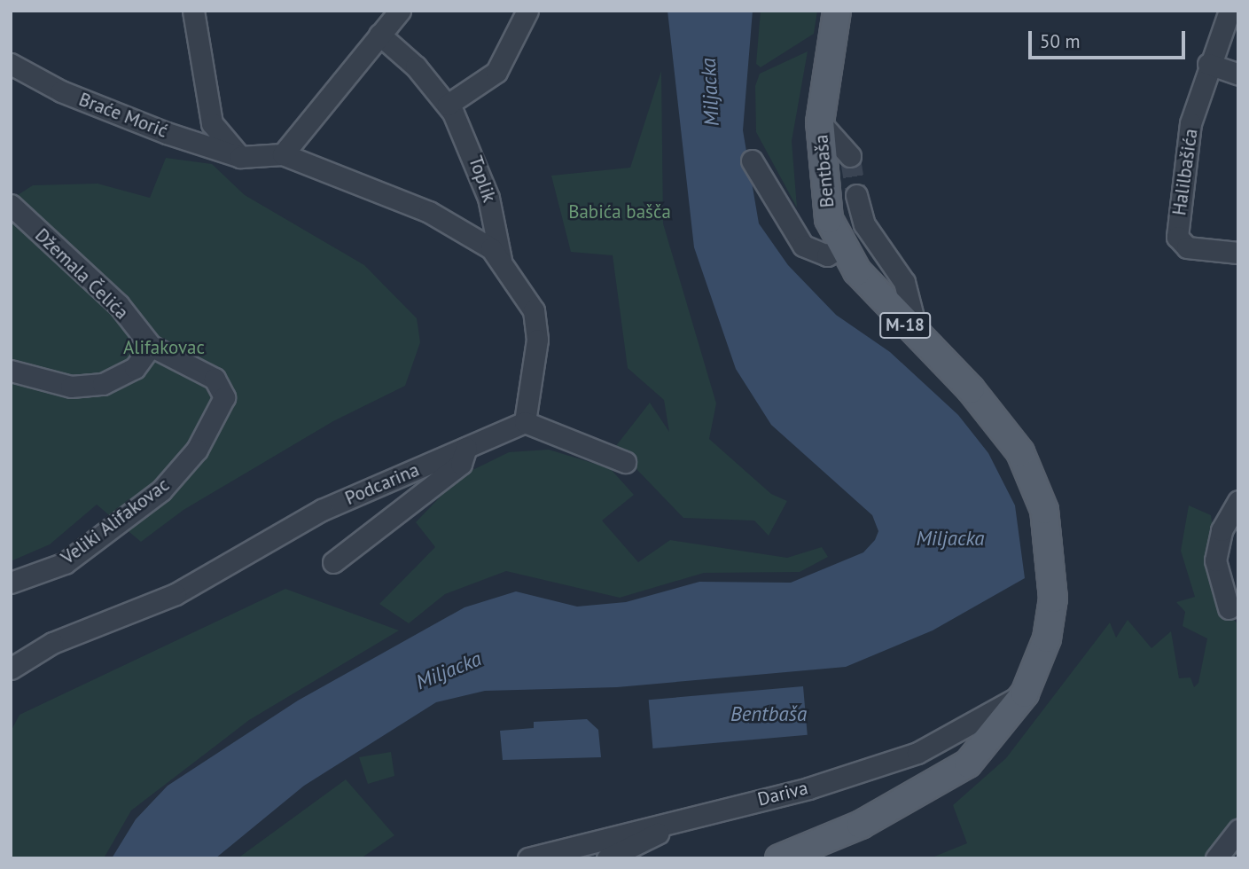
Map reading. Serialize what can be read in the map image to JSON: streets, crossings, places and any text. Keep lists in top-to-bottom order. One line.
{"streets":{"main road":["Bentbaša","M-18"],"street":["Braće Morić","Halilbašića","Toplik","Džemala Čelića","Podcarina","Veliki Alifakovac","Dariva"]},"crossings":[["Bentbaša","Dariva"],["Džemala Čelića","Veliki Alifakovac"]],"water":["Miljacka","Bentbaša"],"parks":["Babića bašča","Alifakovac"],"scale_bar":"50 m"}
